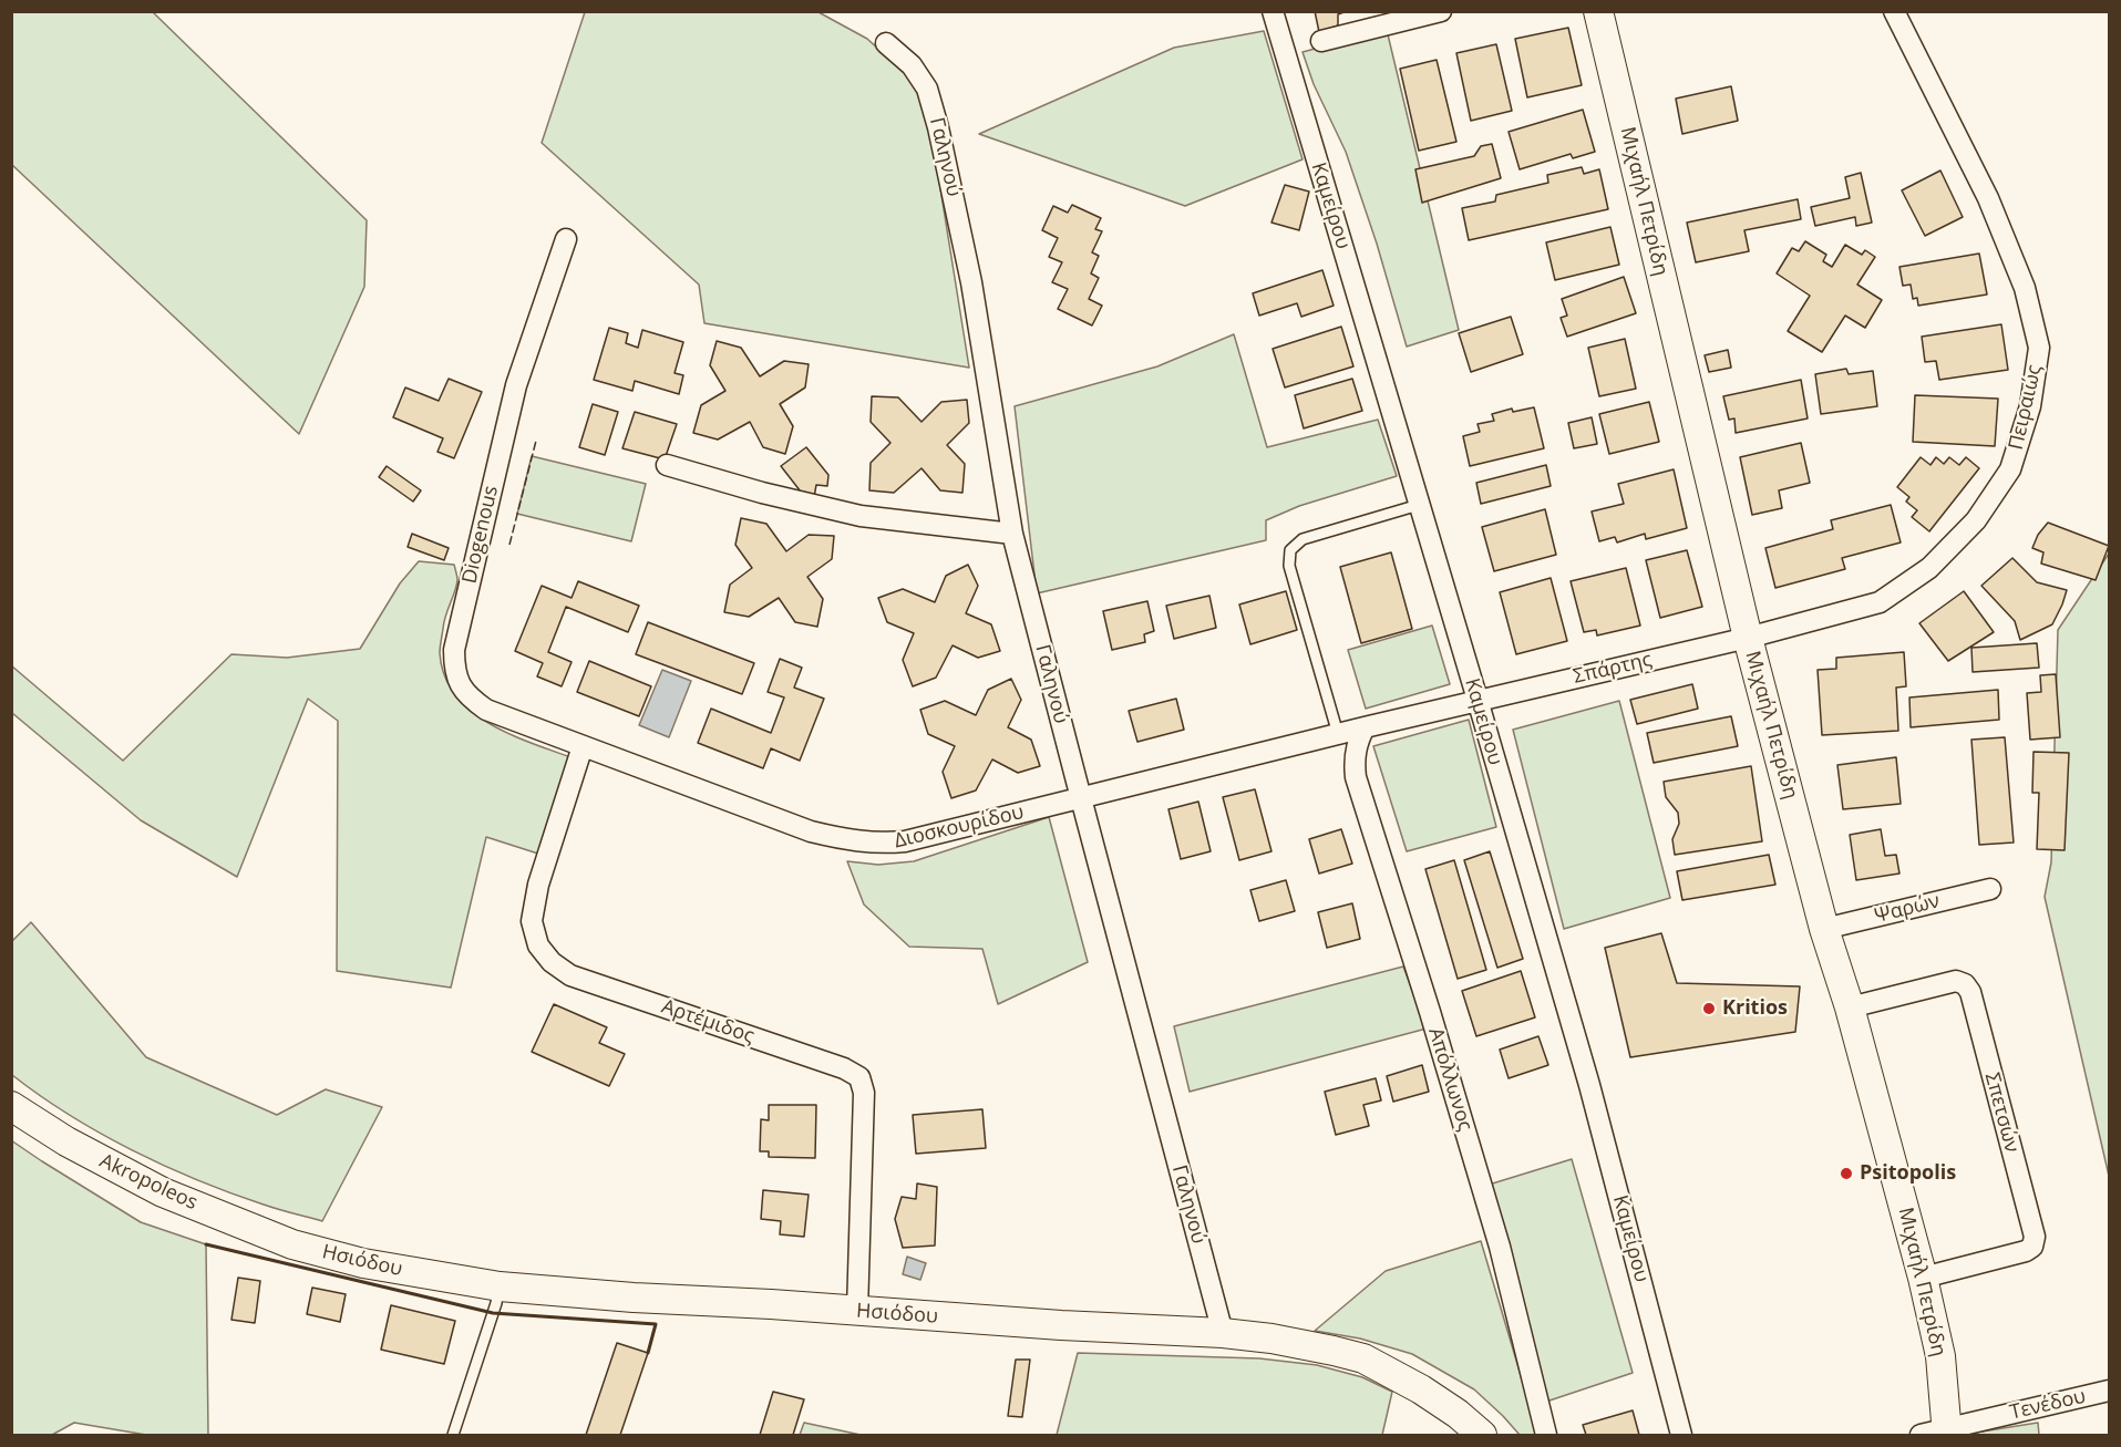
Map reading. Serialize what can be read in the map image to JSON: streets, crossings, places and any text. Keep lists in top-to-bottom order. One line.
{"streets":{"street":["Γαληνού","Μιχαήλ Πετρίδη","Καμείρου","Πειραιώς","Diogenous","Σπάρτης","Διοσκουρίδου","Ψαρών","Αρτέμιδος","Απόλλωνος","Σπετσών","Akropoleos","Ησιόδου","Τενέδου"]},"crossings":[["Γαληνού","Διοσκουρίδου"],["Γαληνού","Ησιόδου"],["Μιχαήλ Πετρίδη","Πειραιώς"],["Μιχαήλ Πετρίδη","Σπάρτης"],["Μιχαήλ Πετρίδη","Ψαρών"],["Μιχαήλ Πετρίδη","Σπετσών"],["Μιχαήλ Πετρίδη","Τενέδου"],["Καμείρου","Σπάρτης"],["Καμείρου","Διοσκουρίδου"],["Πειραιώς","Σπάρτης"],["Diogenous","Διοσκουρίδου"],["Σπάρτης","Διοσκουρίδου"],["Διοσκουρίδου","Αρτέμιδος"],["Διοσκουρίδου","Απόλλωνος"],["Αρτέμιδος","Ησιόδου"],["Akropoleos","Ησιόδου"]],"places":["Kritios","Psitopolis"]}
